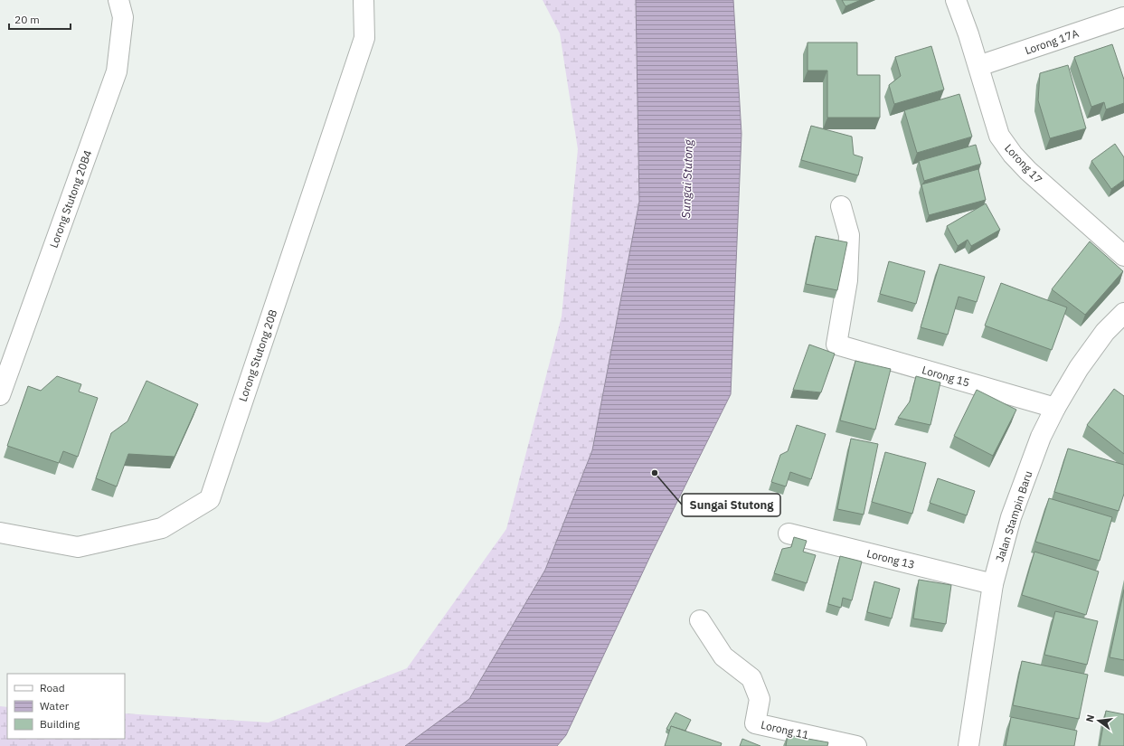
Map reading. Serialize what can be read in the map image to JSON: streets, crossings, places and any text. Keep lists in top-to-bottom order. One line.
{"streets":{"street":["Lorong 17A","Lorong 17","Lorong Stutong 20B4","Lorong Stutong 20B","Lorong 15","Jalan Stampin Baru","Lorong 13","Lorong 11"]},"crossings":[["Lorong 17A","Lorong 17"],["Lorong 15","Jalan Stampin Baru"],["Jalan Stampin Baru","Lorong 13"]],"water":["Sungai Stutong"],"places":["Sungai Stutong"],"legend":["Road","Water","Building"],"scale_bar":"20 m","north":"left"}
